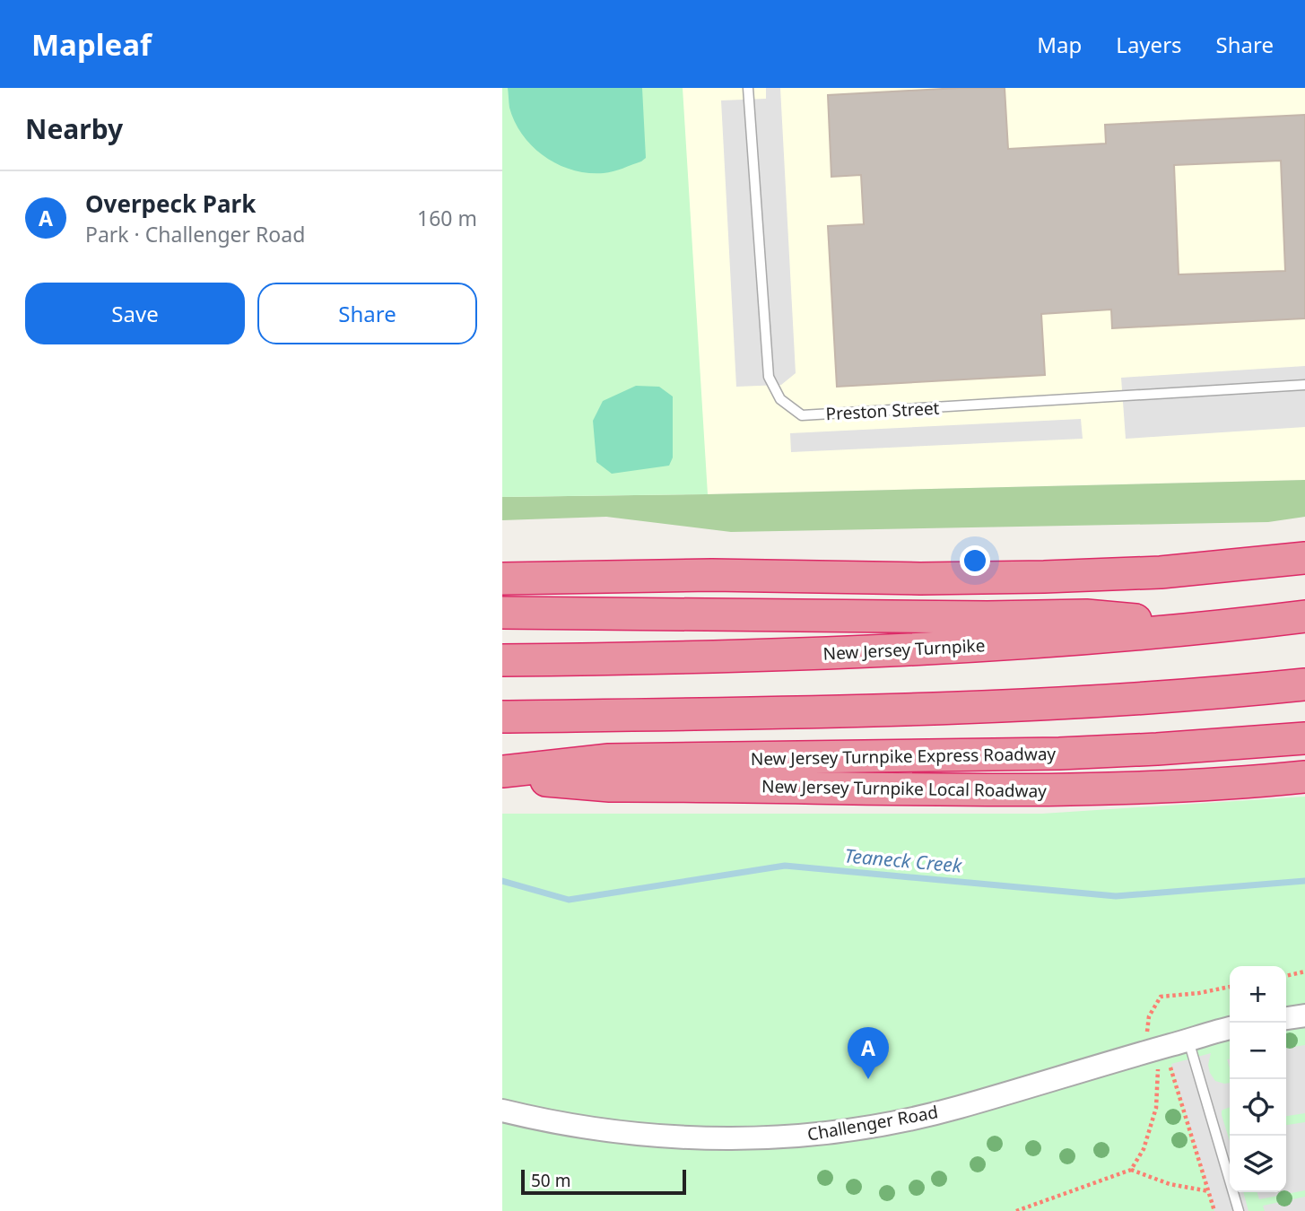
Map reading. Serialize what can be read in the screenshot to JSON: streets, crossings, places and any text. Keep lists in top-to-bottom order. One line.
{"streets":{"highway":["New Jersey Turnpike","New Jersey Turnpike Express Roadway","New Jersey Turnpike Local Roadway"],"street":["Challenger Road"],"lane":["Preston Street"]},"water":["Teaneck Creek"],"scale_bar":"50 m","page":{"header":"Mapleaf","nav":["Map","Layers","Share"],"heading":"Nearby","list":[{"mark":"A","name":"Overpeck Park","note":"Park · Challenger Road","value":"160 m"}],"buttons":["Save","Share"],"map_buttons":["+","−"],"pins":"A","scale":"50 m"}}
